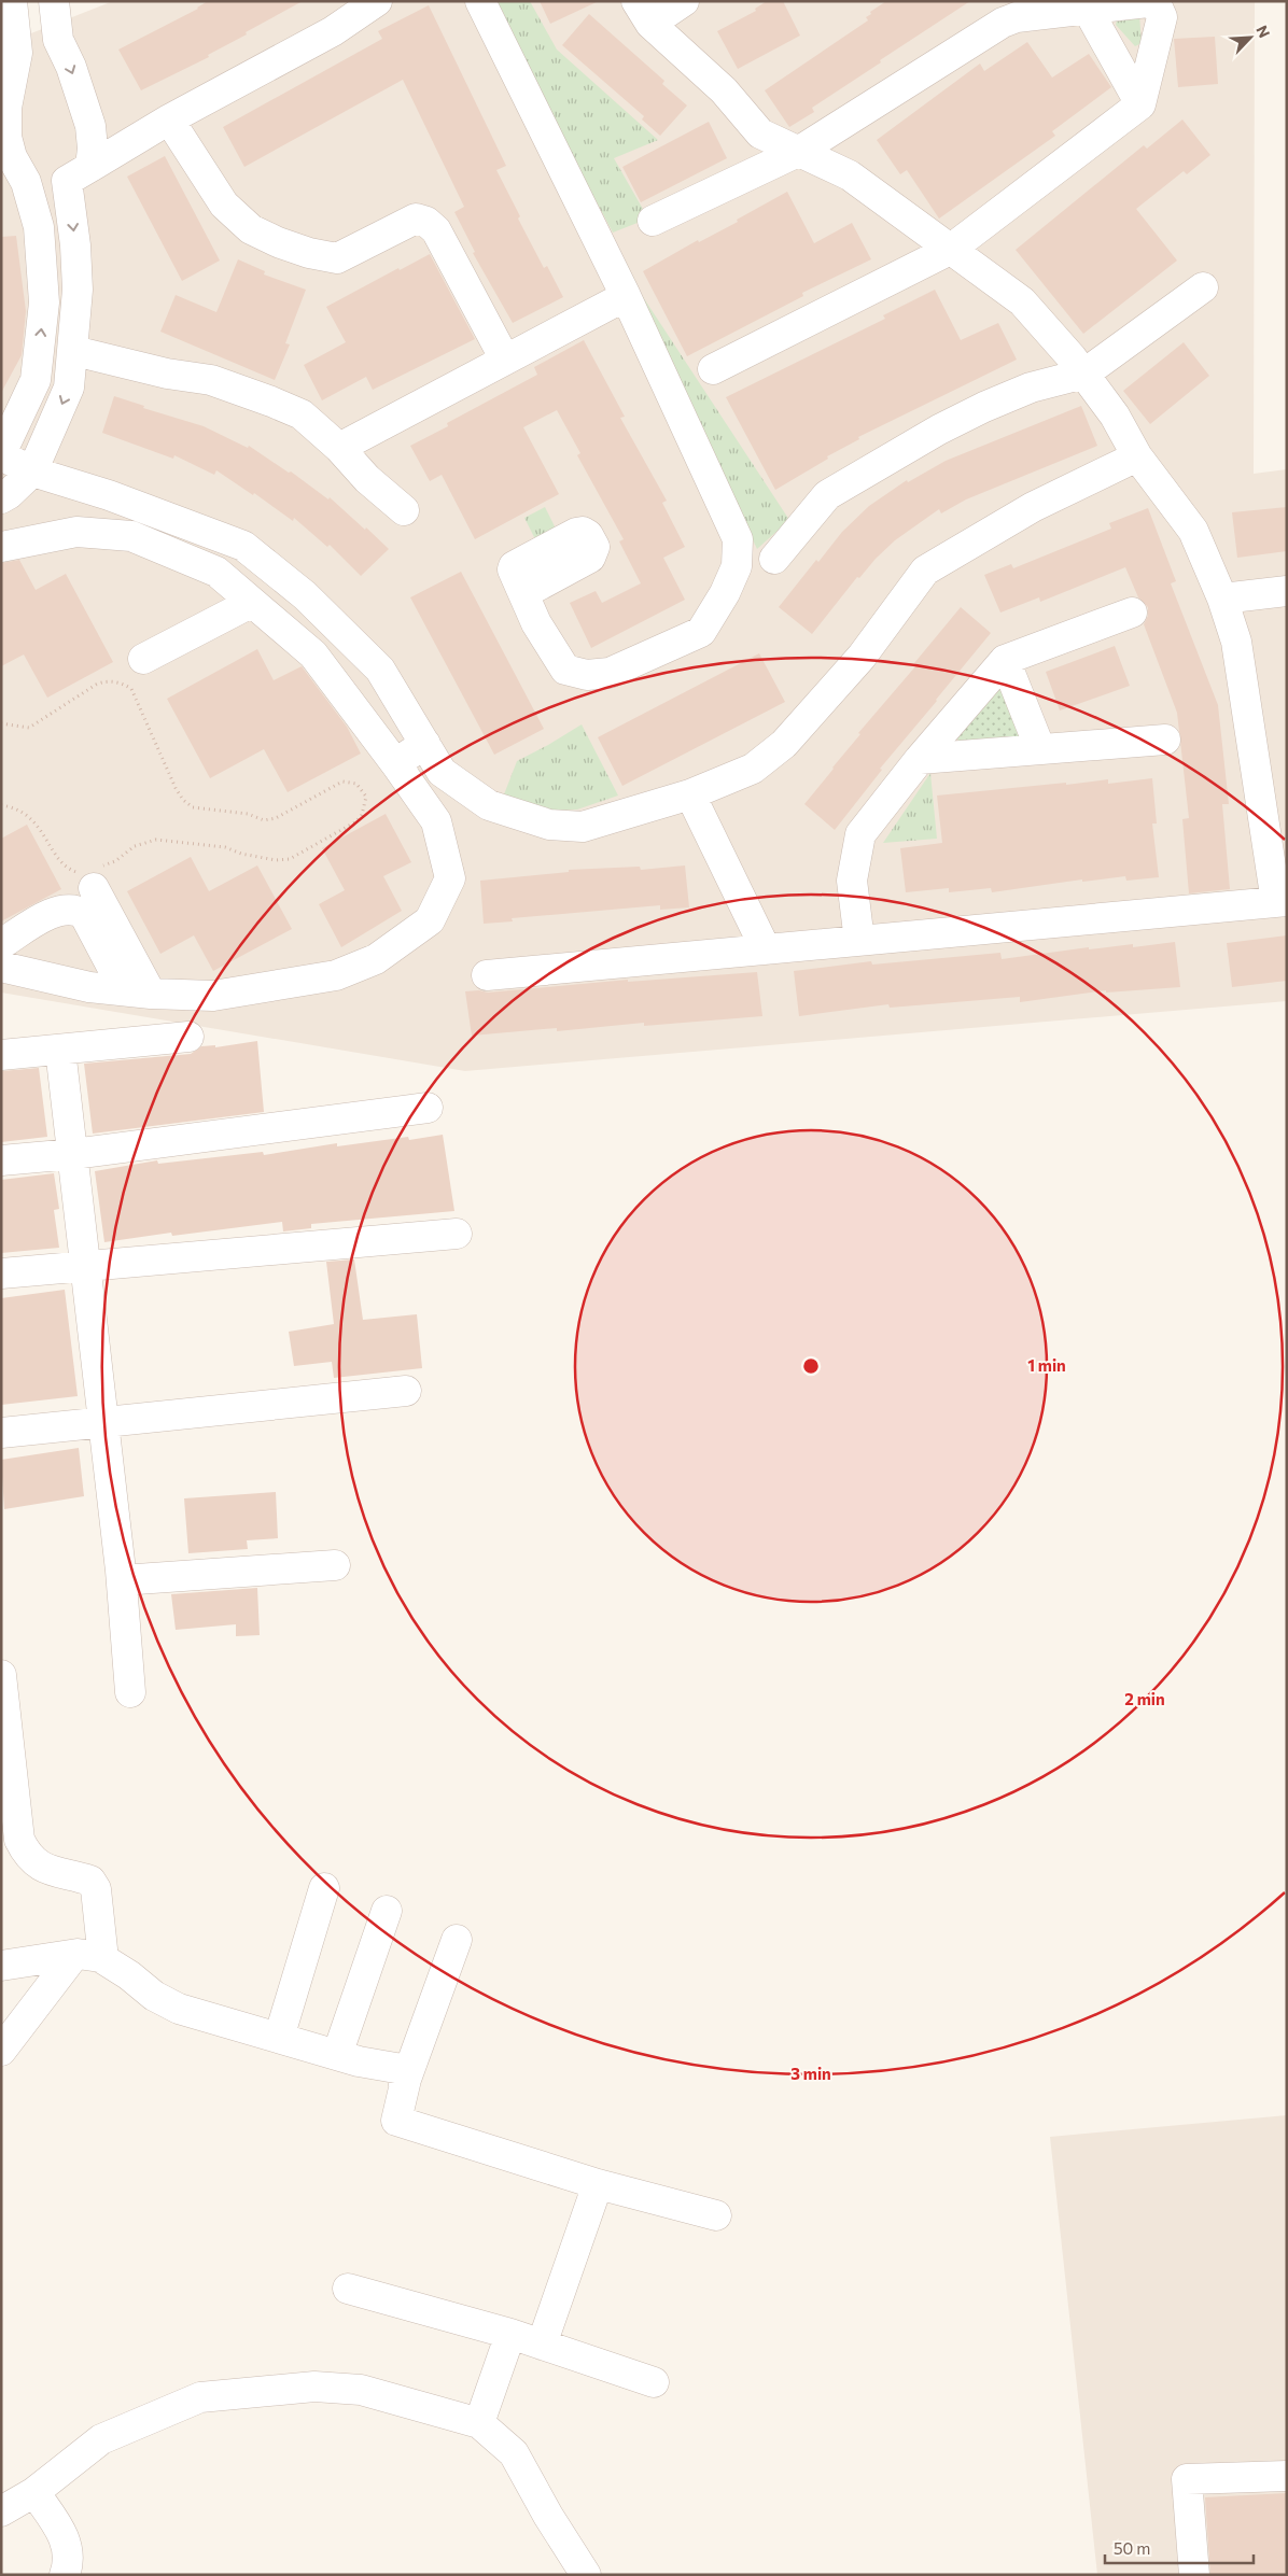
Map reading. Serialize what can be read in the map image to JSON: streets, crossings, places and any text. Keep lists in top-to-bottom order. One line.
{"scale_bar":"50 m","north":"top right","rings":["1 min","2 min","3 min"]}
